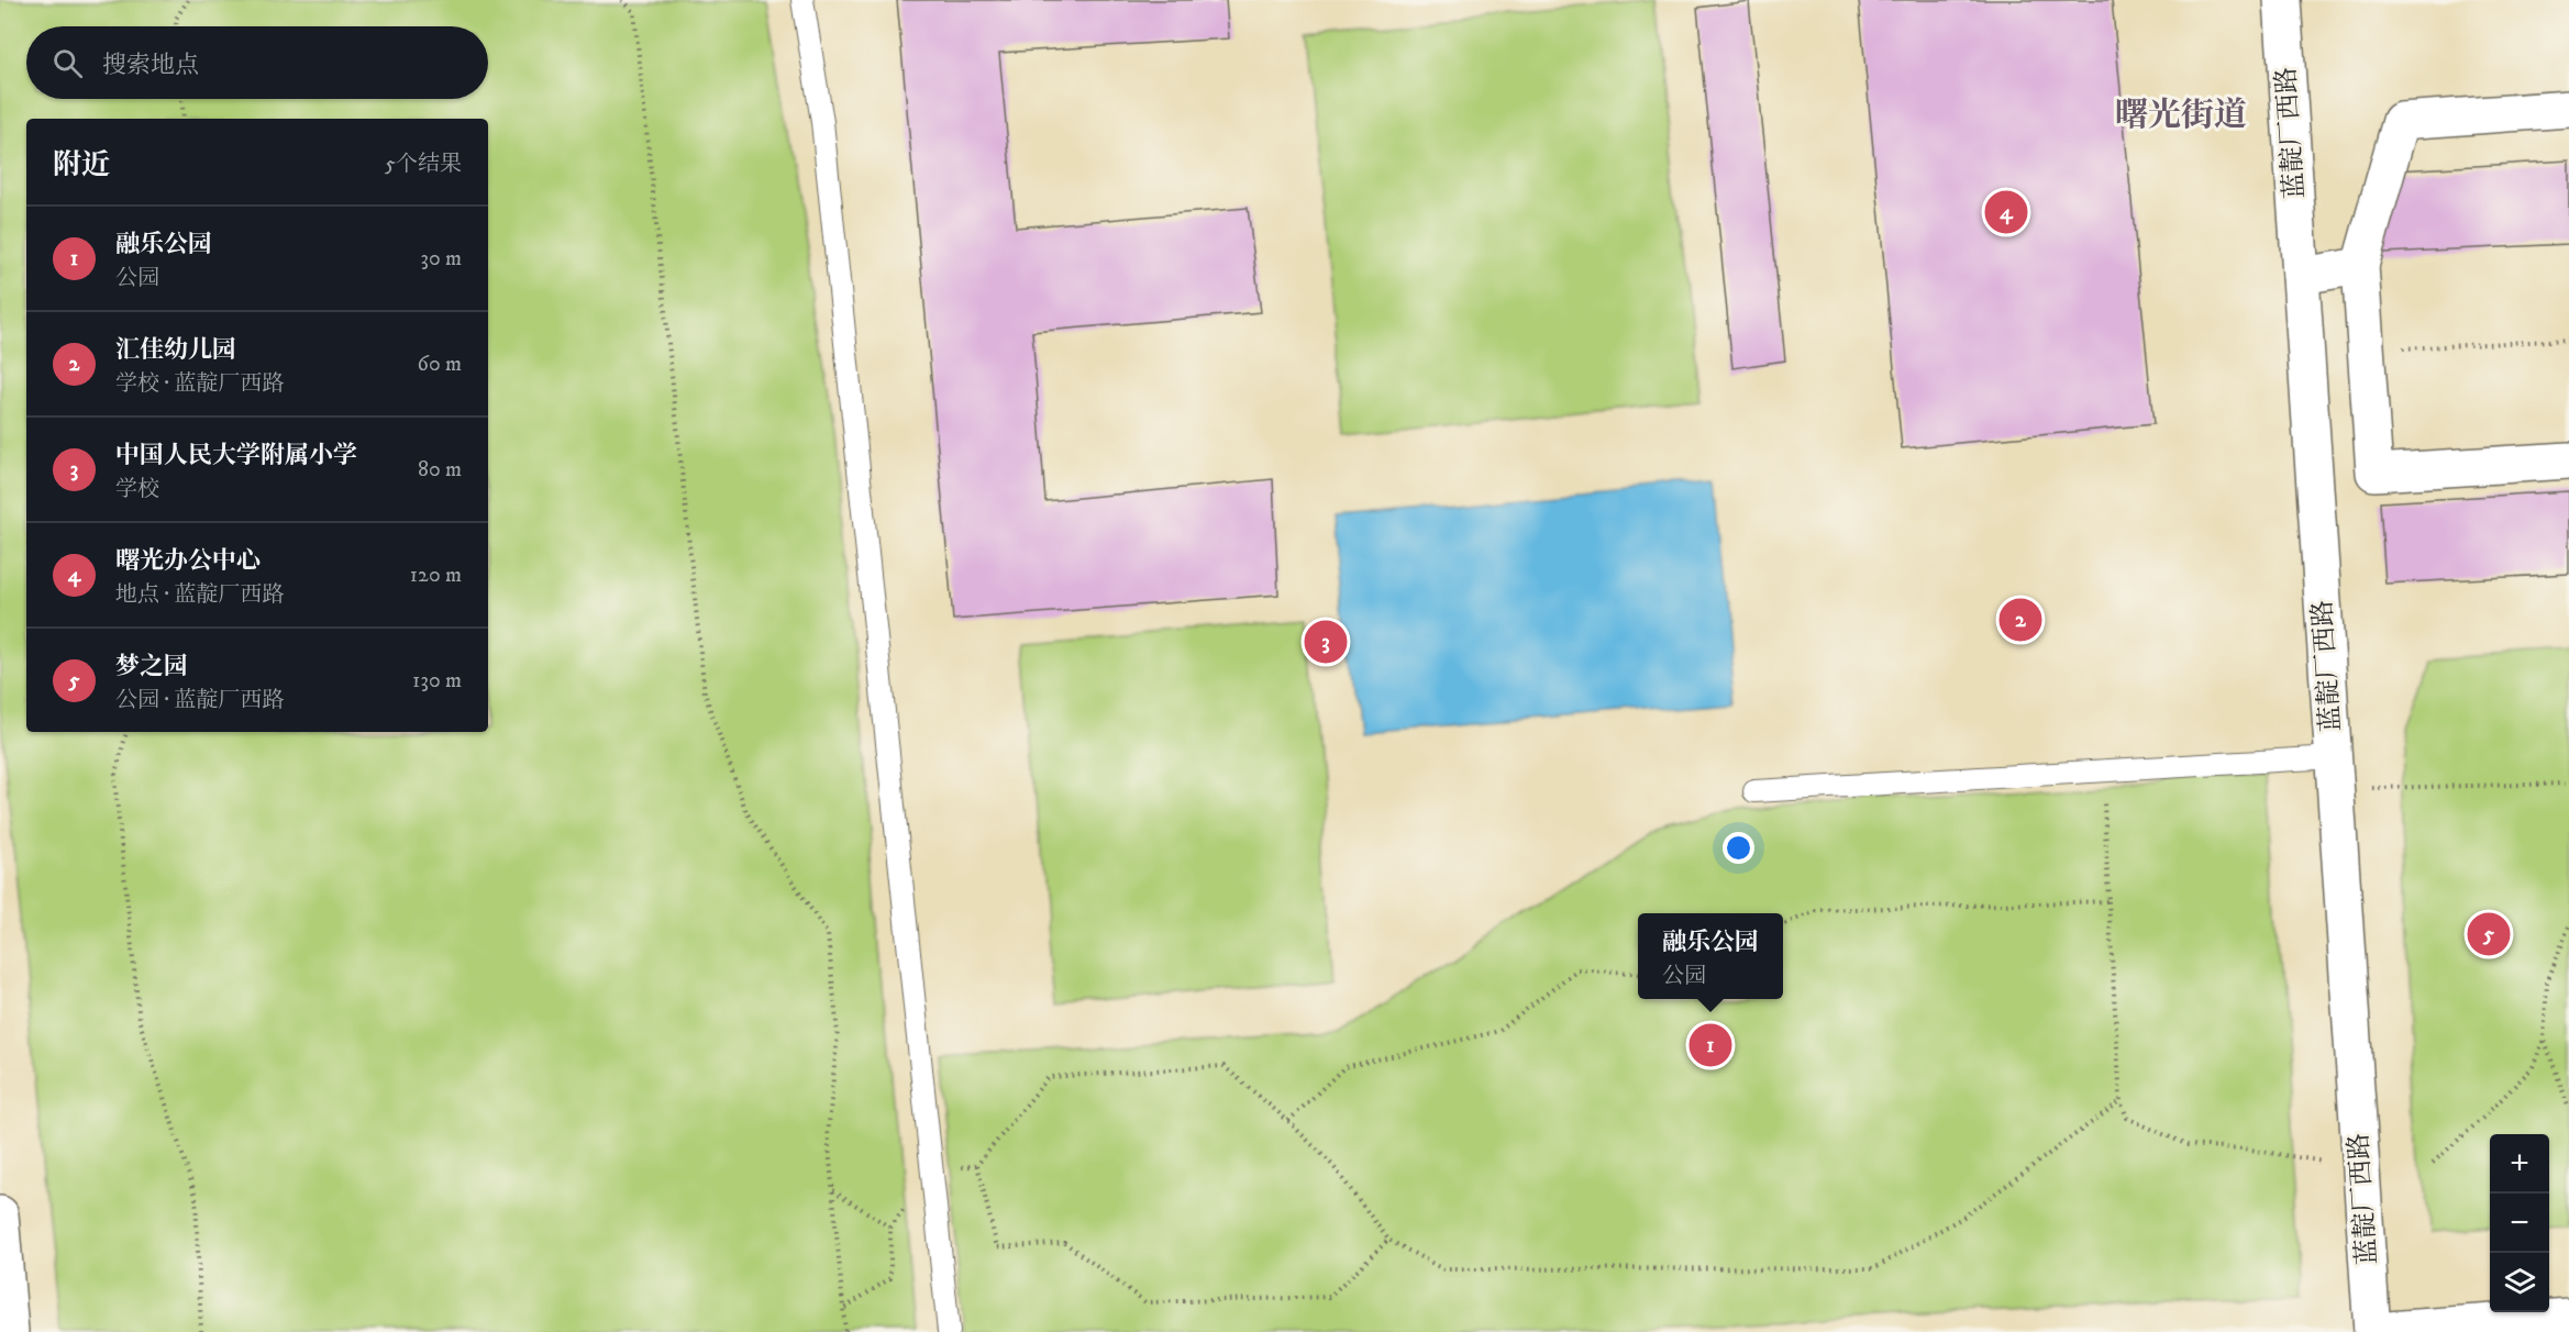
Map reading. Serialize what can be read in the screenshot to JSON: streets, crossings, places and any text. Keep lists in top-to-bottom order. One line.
{"streets":{"street":["蓝靛厂西路"]},"districts":["曙光街道"],"page":{"search":"搜索地点","heading":["附近","5个结果"],"pins":["4","2","3","5","1"],"list":[{"mark":"1","name":"融乐公园","note":"公园","value":"30 m"},{"mark":"2","name":"汇佳幼儿园","note":"学校 · 蓝靛厂西路","value":"60 m"},{"mark":"3","name":"中国人民大学附属小学","note":"学校","value":"80 m"},{"mark":"4","name":"曙光办公中心","note":"地点 · 蓝靛厂西路","value":"120 m"},{"mark":"5","name":"梦之园","note":"公园 · 蓝靛厂西路","value":"130 m"}],"popup":["融乐公园","公园"],"map_buttons":["+","−"]}}
